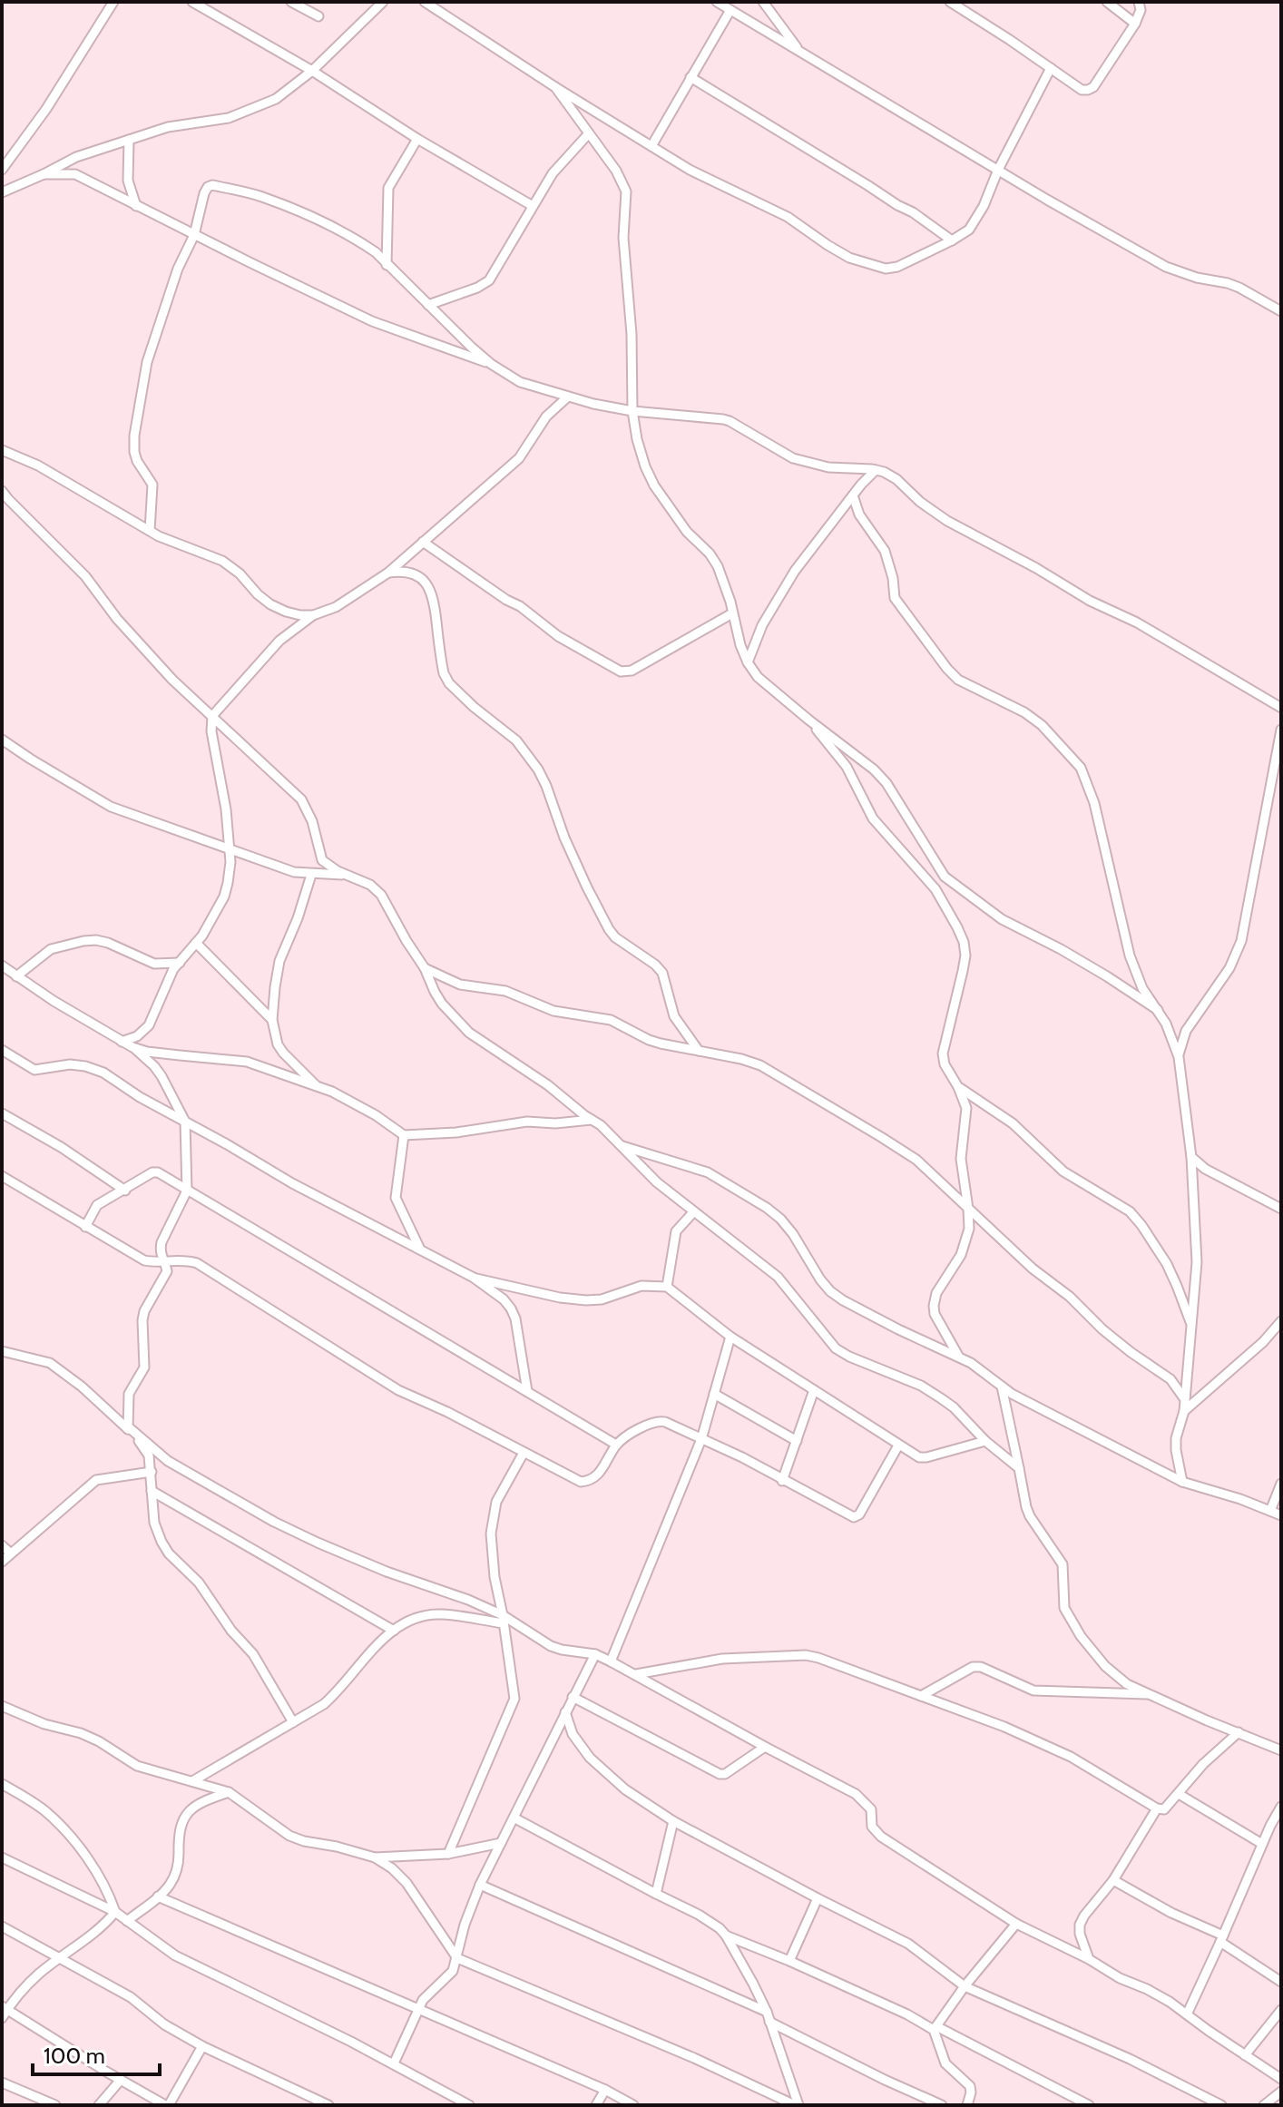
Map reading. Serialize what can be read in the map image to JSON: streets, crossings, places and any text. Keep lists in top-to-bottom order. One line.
{"scale_bar":"100 m"}
